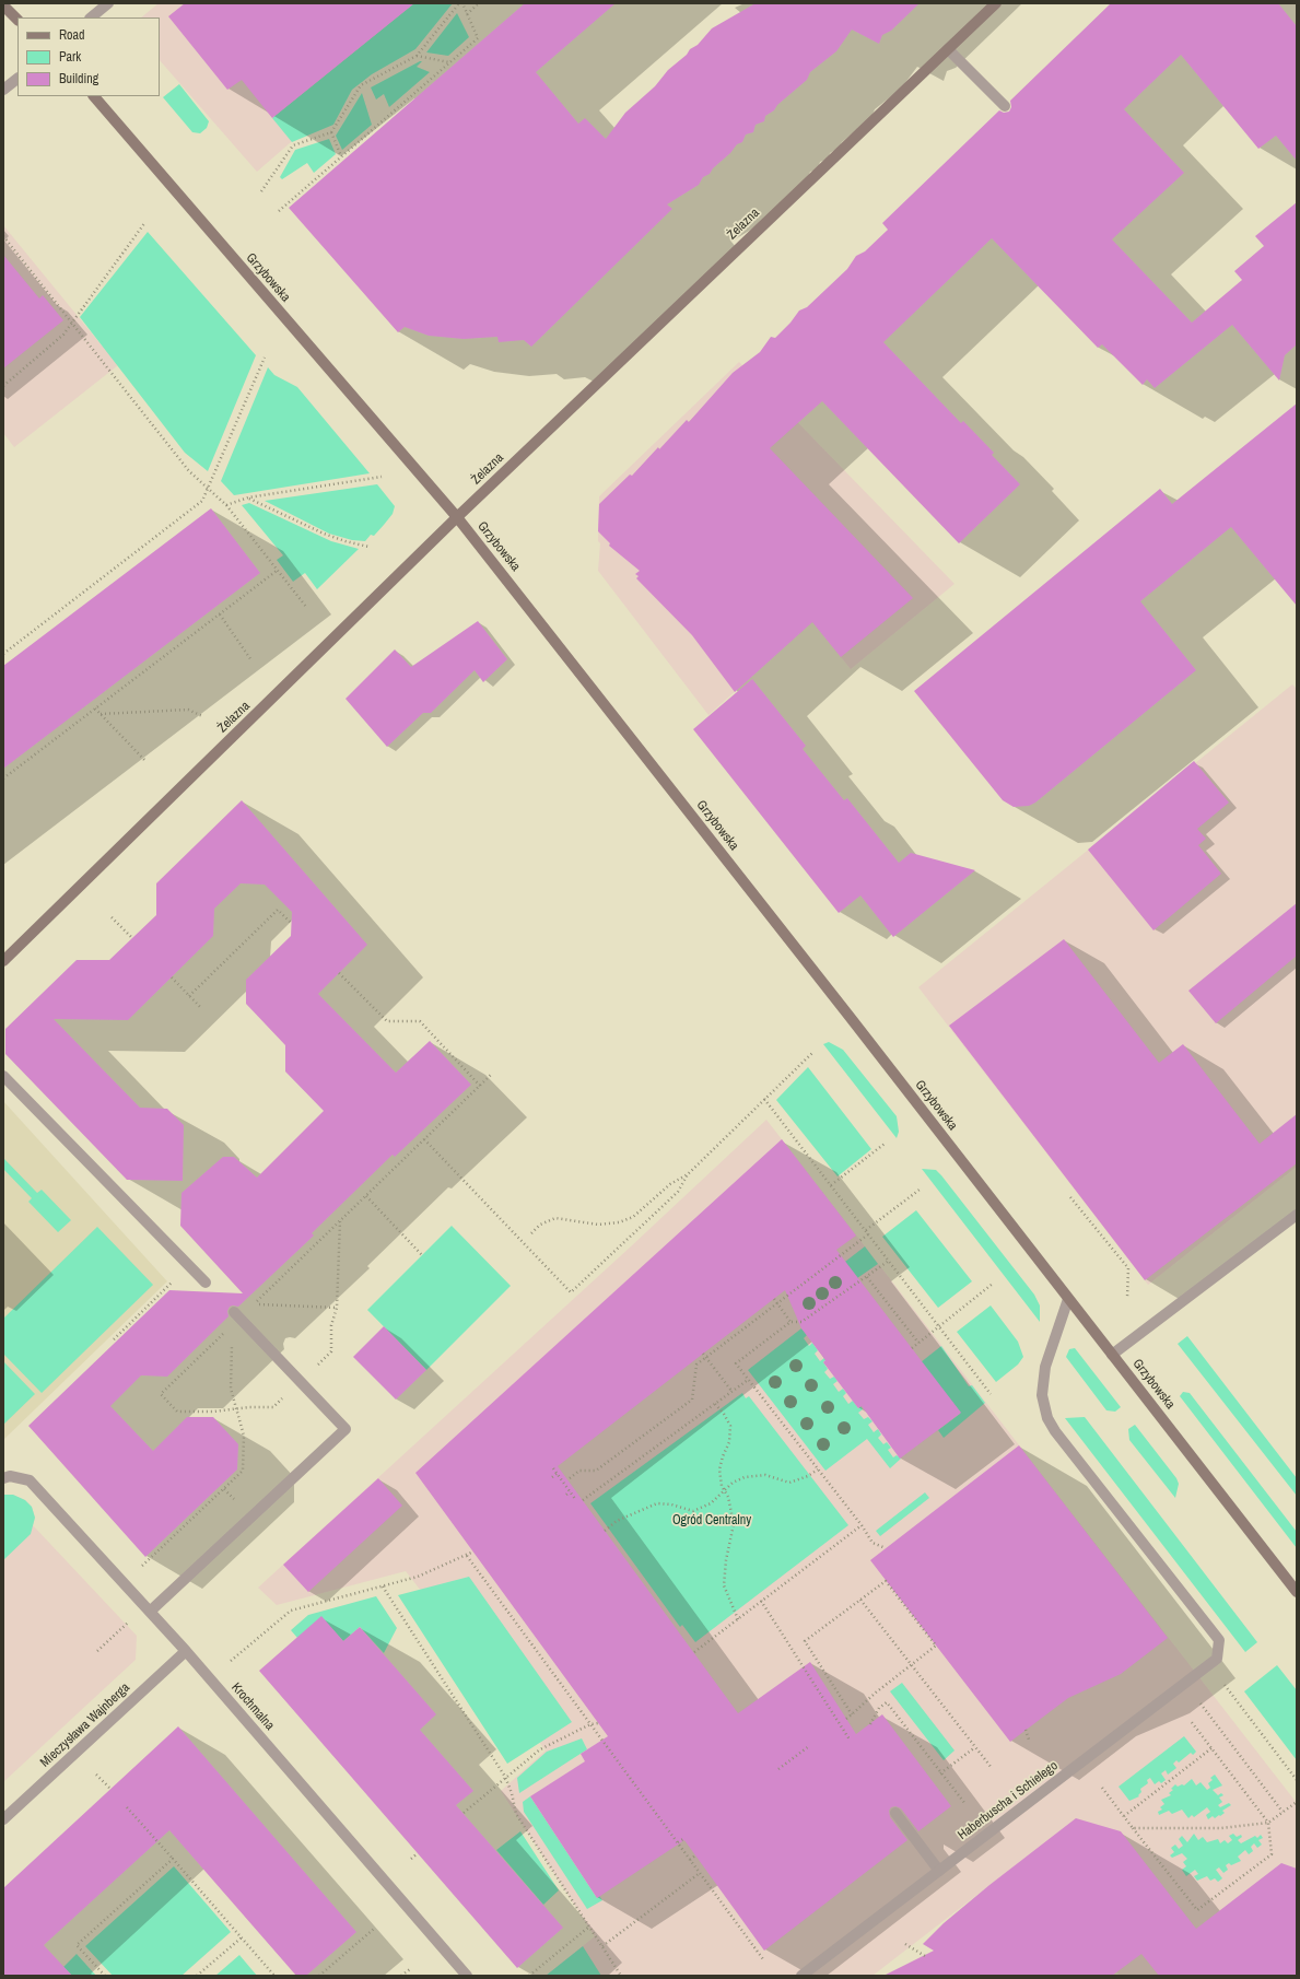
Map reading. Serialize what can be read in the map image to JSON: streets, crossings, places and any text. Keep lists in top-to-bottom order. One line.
{"streets":{"street":["Żelazna","Grzybowska","Krochmalna","Mieczysława Wajnberga","Haberbuscha i Schielego"]},"crossings":[["Żelazna","Grzybowska"],["Grzybowska","Haberbuscha i Schielego"],["Krochmalna","Mieczysława Wajnberga"]],"parks":["Ogród Centralny"],"legend":["Road","Park","Building"]}
